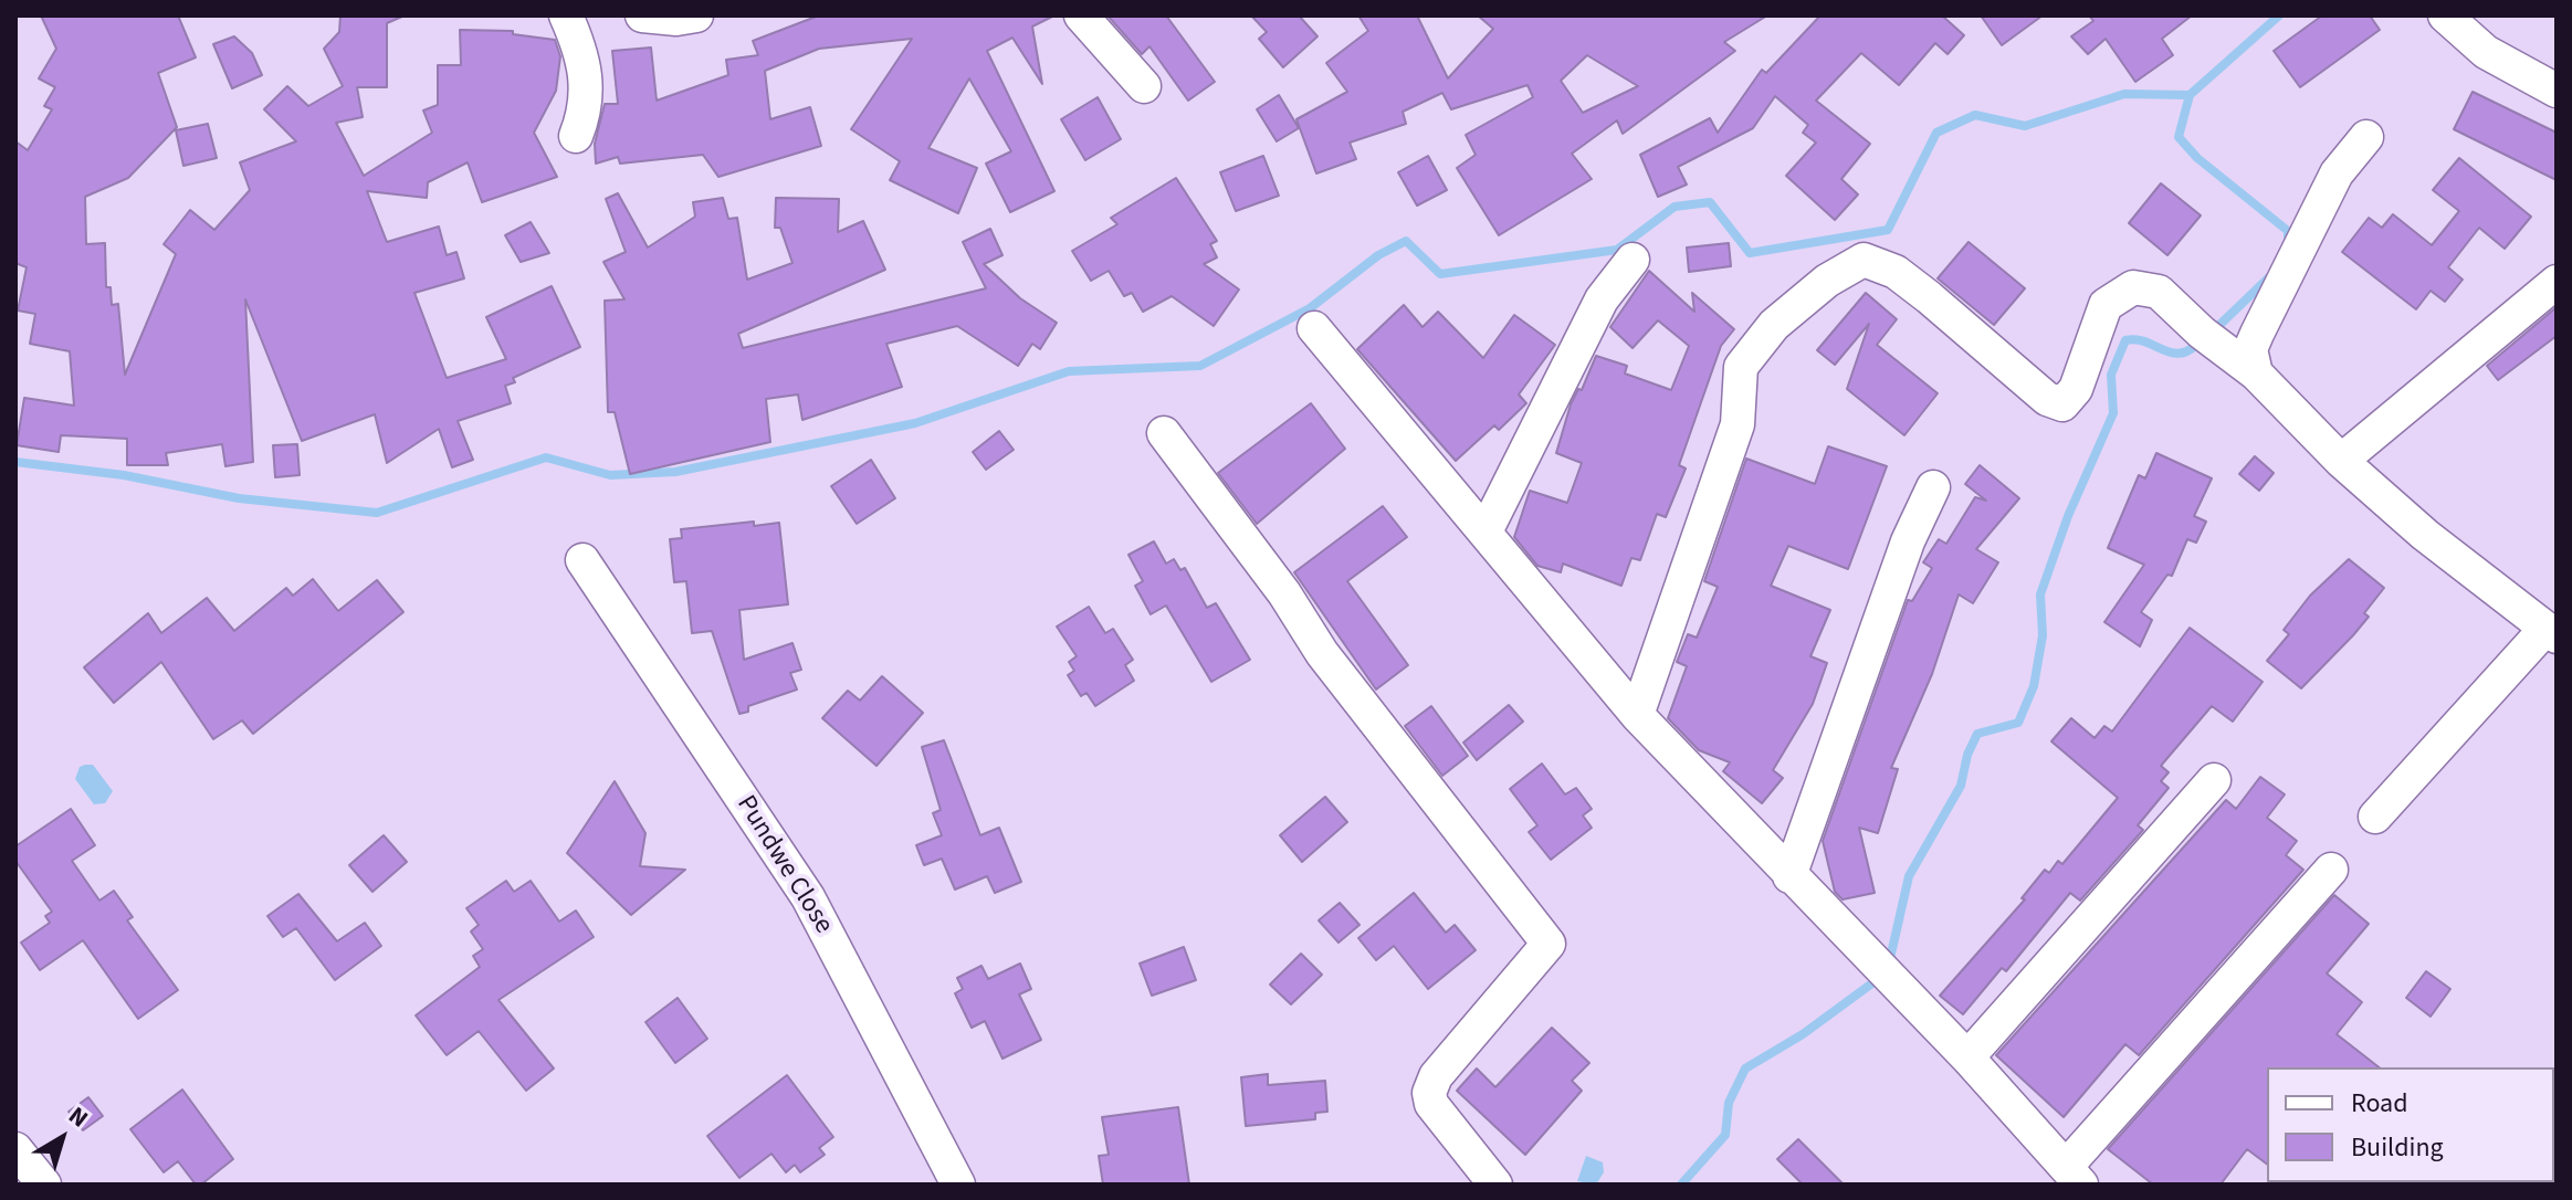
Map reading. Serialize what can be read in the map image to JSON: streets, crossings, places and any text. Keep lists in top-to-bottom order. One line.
{"streets":{"street":["Pundwe Close"]},"legend":["Road","Building"],"north":"top right"}
